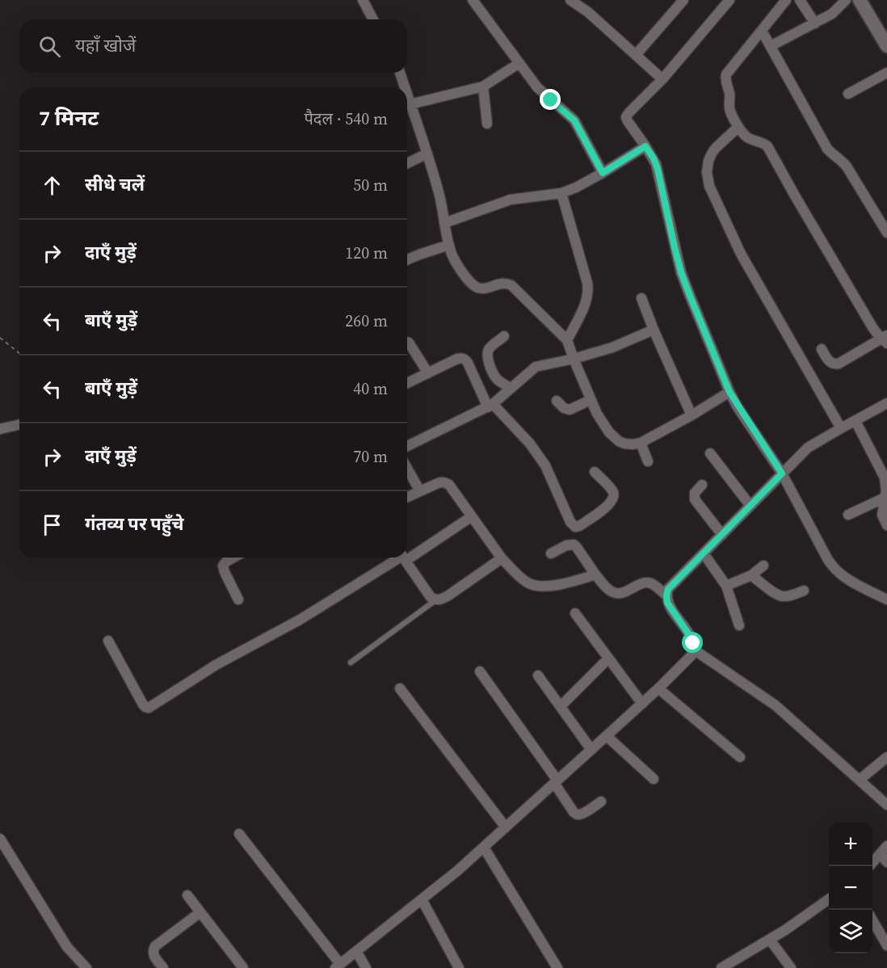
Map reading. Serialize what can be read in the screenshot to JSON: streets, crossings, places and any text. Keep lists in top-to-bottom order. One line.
{"page":{"search":"यहाँ खोजें","heading":["7 मिनट","पैदल · 540 m"],"list":[["सीधे चलें","50 m"],["दाएँ मुड़ें","120 m"],["बाएँ मुड़ें","260 m"],["बाएँ मुड़ें","40 m"],["दाएँ मुड़ें","70 m"],"गंतव्य पर पहुँचे"],"map_buttons":["+","−"]}}
